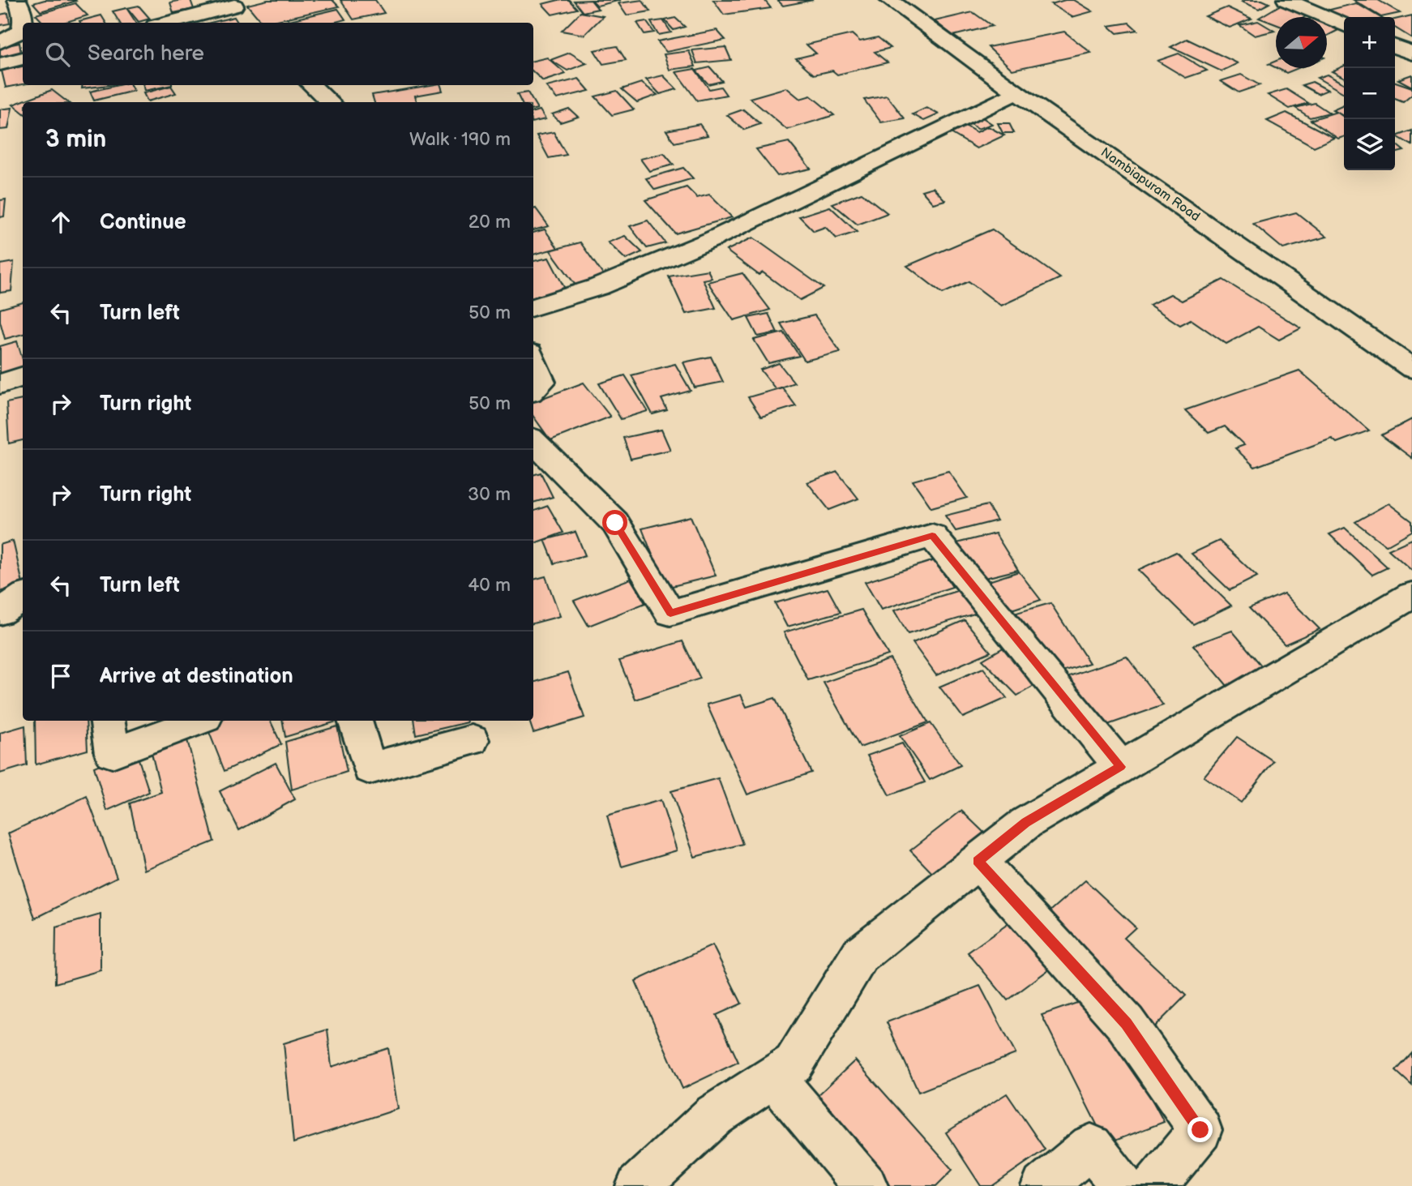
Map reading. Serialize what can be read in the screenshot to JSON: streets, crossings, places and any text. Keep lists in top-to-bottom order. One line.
{"streets":{"street":["Nambiapuram Road"]},"north":"right","page":{"map_buttons":["+","−"],"search":"Search here","heading":["3 min","Walk · 190 m"],"list":[["Continue","20 m"],["Turn left","50 m"],["Turn right","50 m"],["Turn right","30 m"],["Turn left","40 m"],"Arrive at destination"]}}
